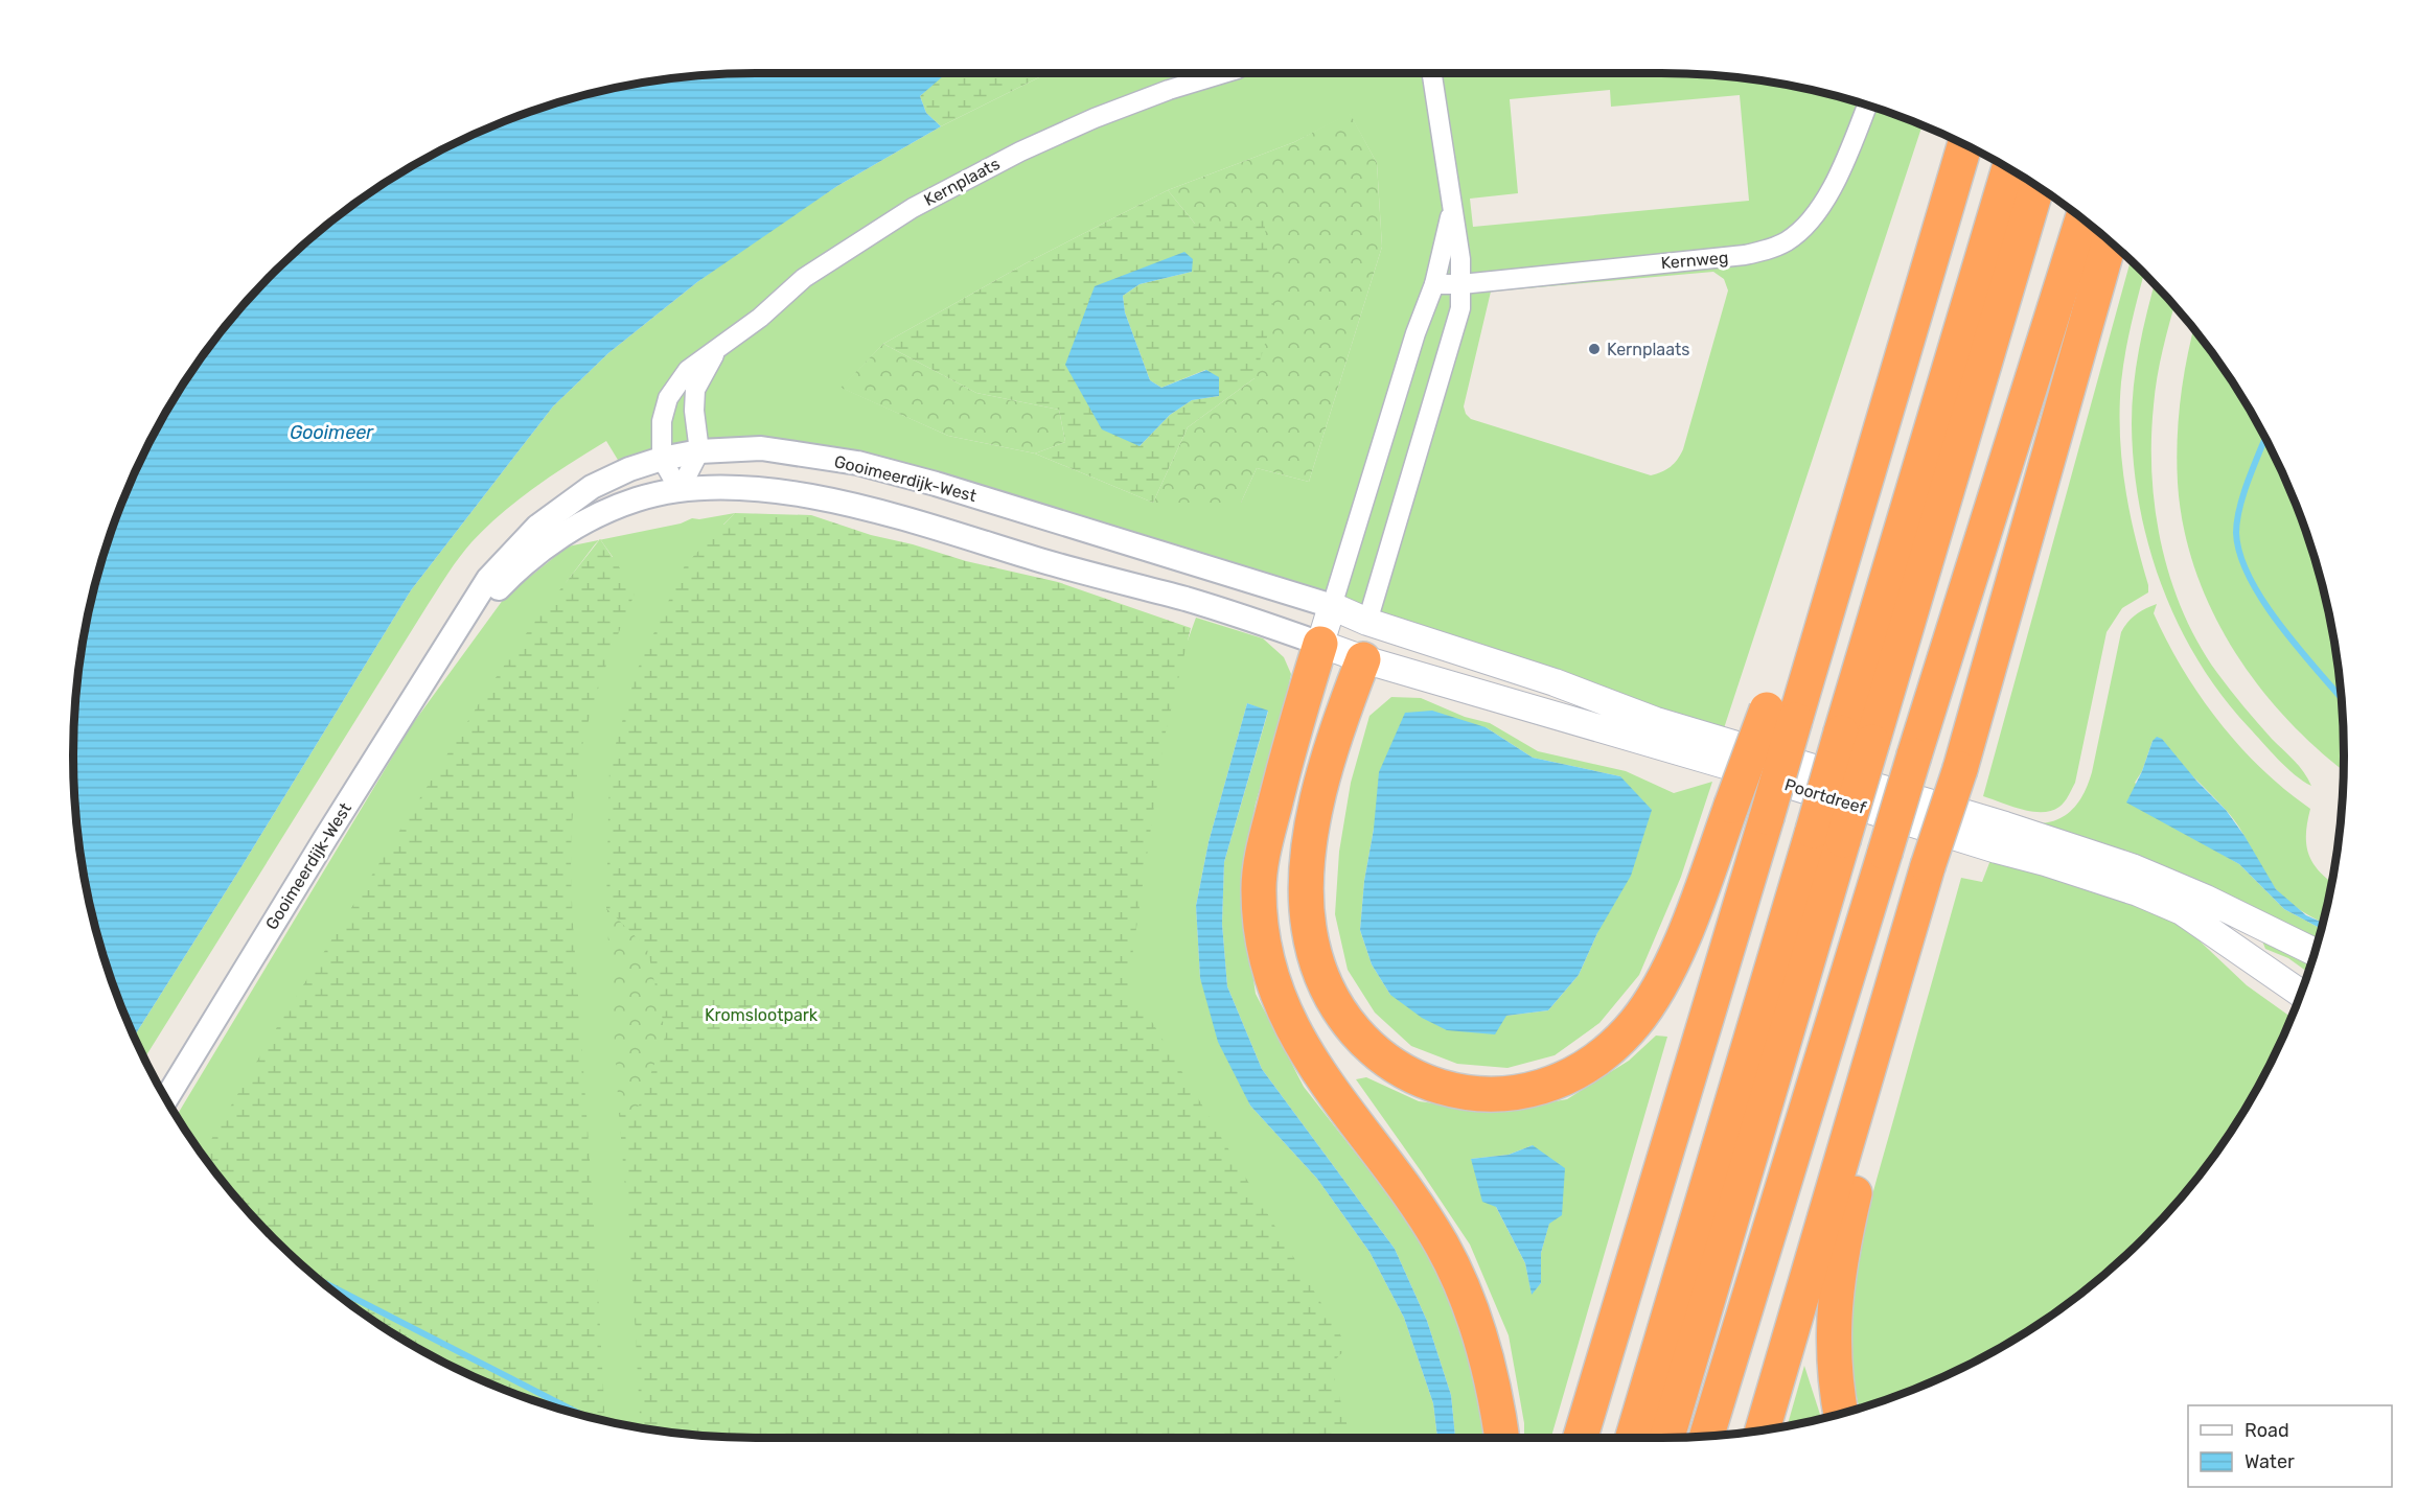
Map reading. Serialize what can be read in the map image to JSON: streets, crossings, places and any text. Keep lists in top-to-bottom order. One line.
{"streets":{"main road":["Poortdreef"],"street":["Kernplaats","Kernweg","Gooimeerdijk-West"]},"crossings":[["Kernplaats","Gooimeerdijk-West"],["Gooimeerdijk-West","Poortdreef"]],"water":["Gooimeer"],"parks":["Kromslootpark"],"places":["Kernplaats"],"legend":["Road","Water"]}
